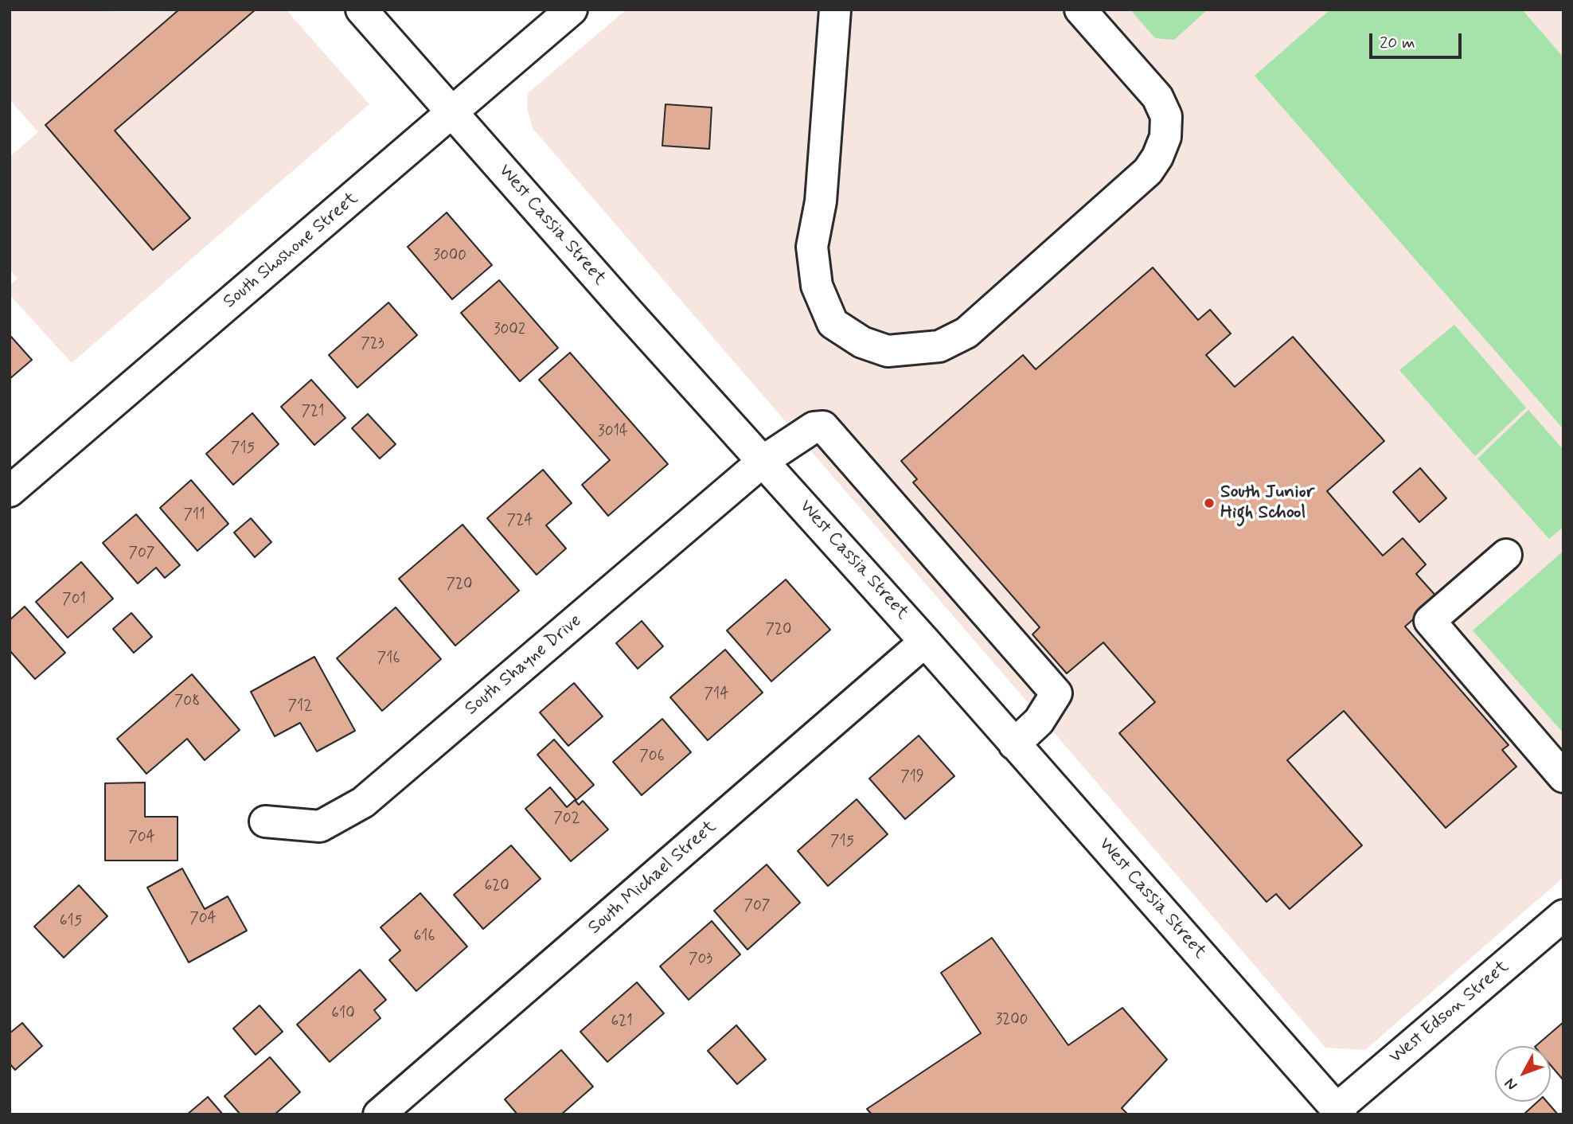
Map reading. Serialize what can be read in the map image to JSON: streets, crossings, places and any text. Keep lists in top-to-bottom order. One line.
{"streets":{"street":["West Cassia Street","South Shoshone Street","South Shayne Drive","South Michael Street","West Edson Street"]},"crossings":[["West Cassia Street","South Shoshone Street"],["West Cassia Street","South Shayne Drive"],["West Cassia Street","South Michael Street"],["West Cassia Street","West Edson Street"]],"places":["South Junior High School"],"house_numbers":["3000","3002","723","721","3014","715","711","724","707","720","701","720","716","714","708","712","706","719","702","704","715","620","707","704","615","616","703","610","3200","621"],"scale_bar":"20 m","north":"bottom left"}
